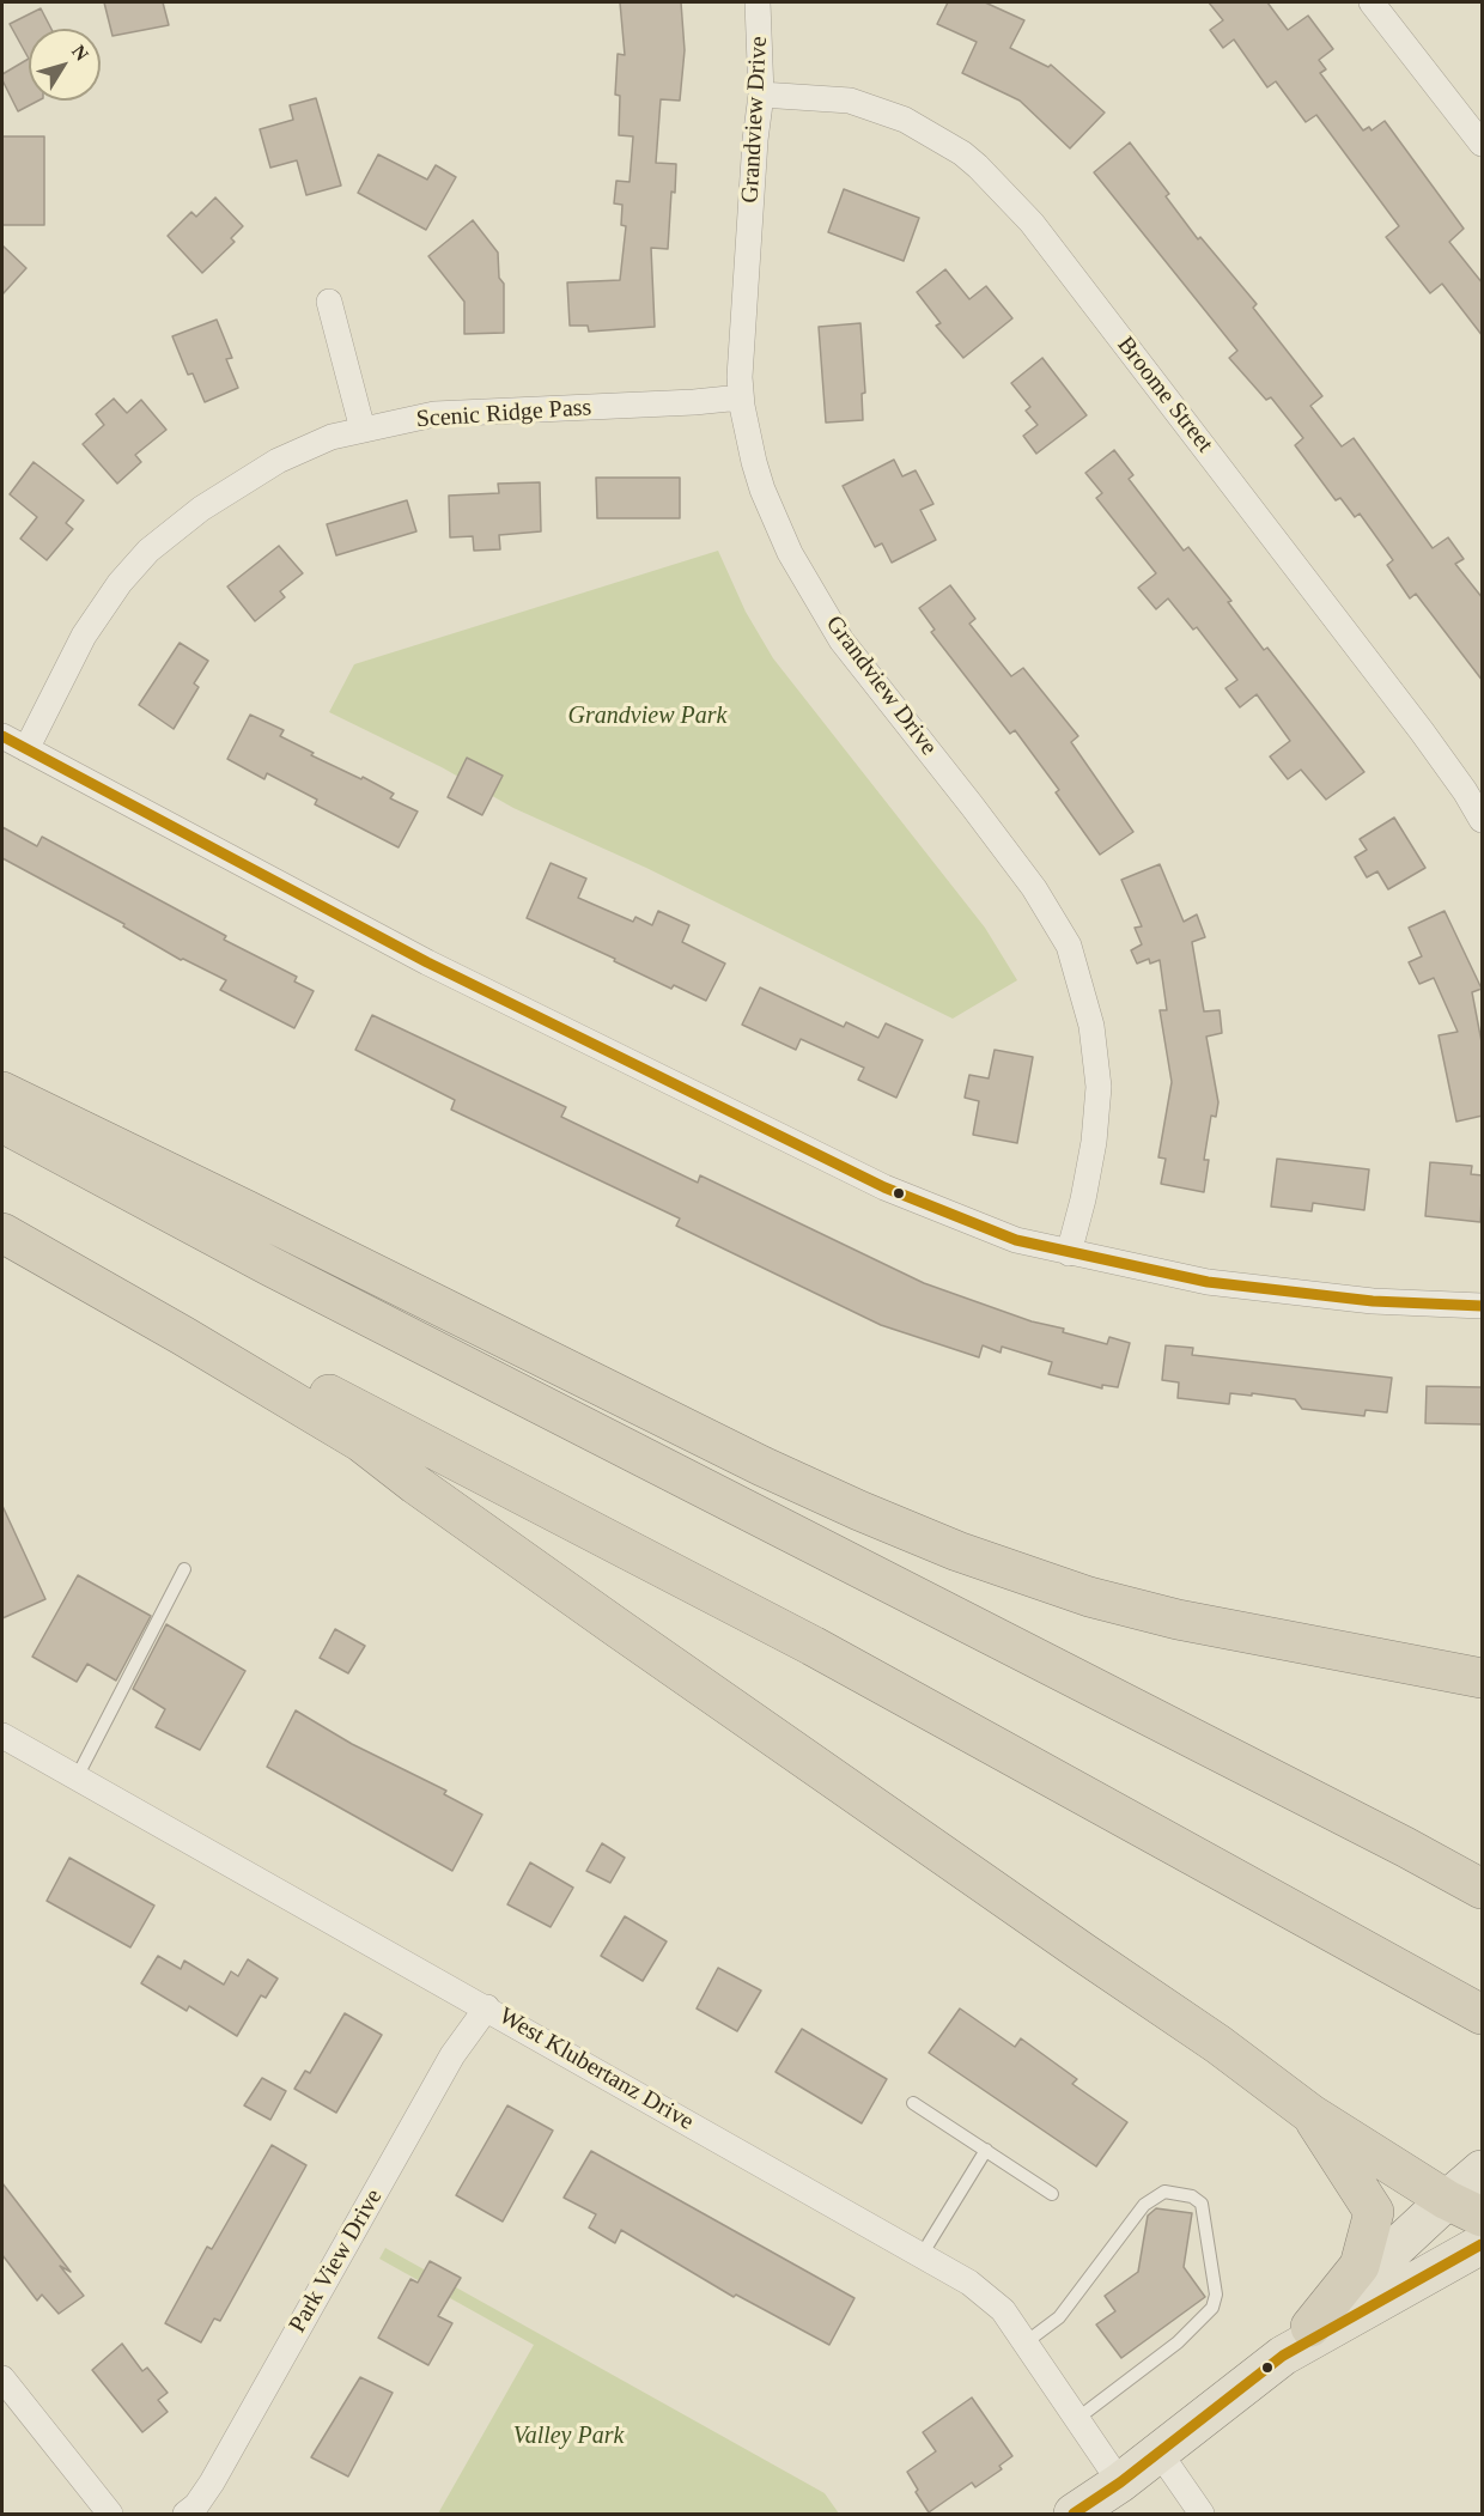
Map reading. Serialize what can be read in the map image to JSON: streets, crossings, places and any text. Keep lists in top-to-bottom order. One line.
{"streets":{"street":["Grandview Drive","Broome Street","Scenic Ridge Pass","West Klubertanz Drive","Park View Drive"]},"crossings":[["Grandview Drive","Broome Street"],["Grandview Drive","Scenic Ridge Pass"],["West Klubertanz Drive","Park View Drive"]],"parks":["Grandview Park","Valley Park"],"north":"top right"}
